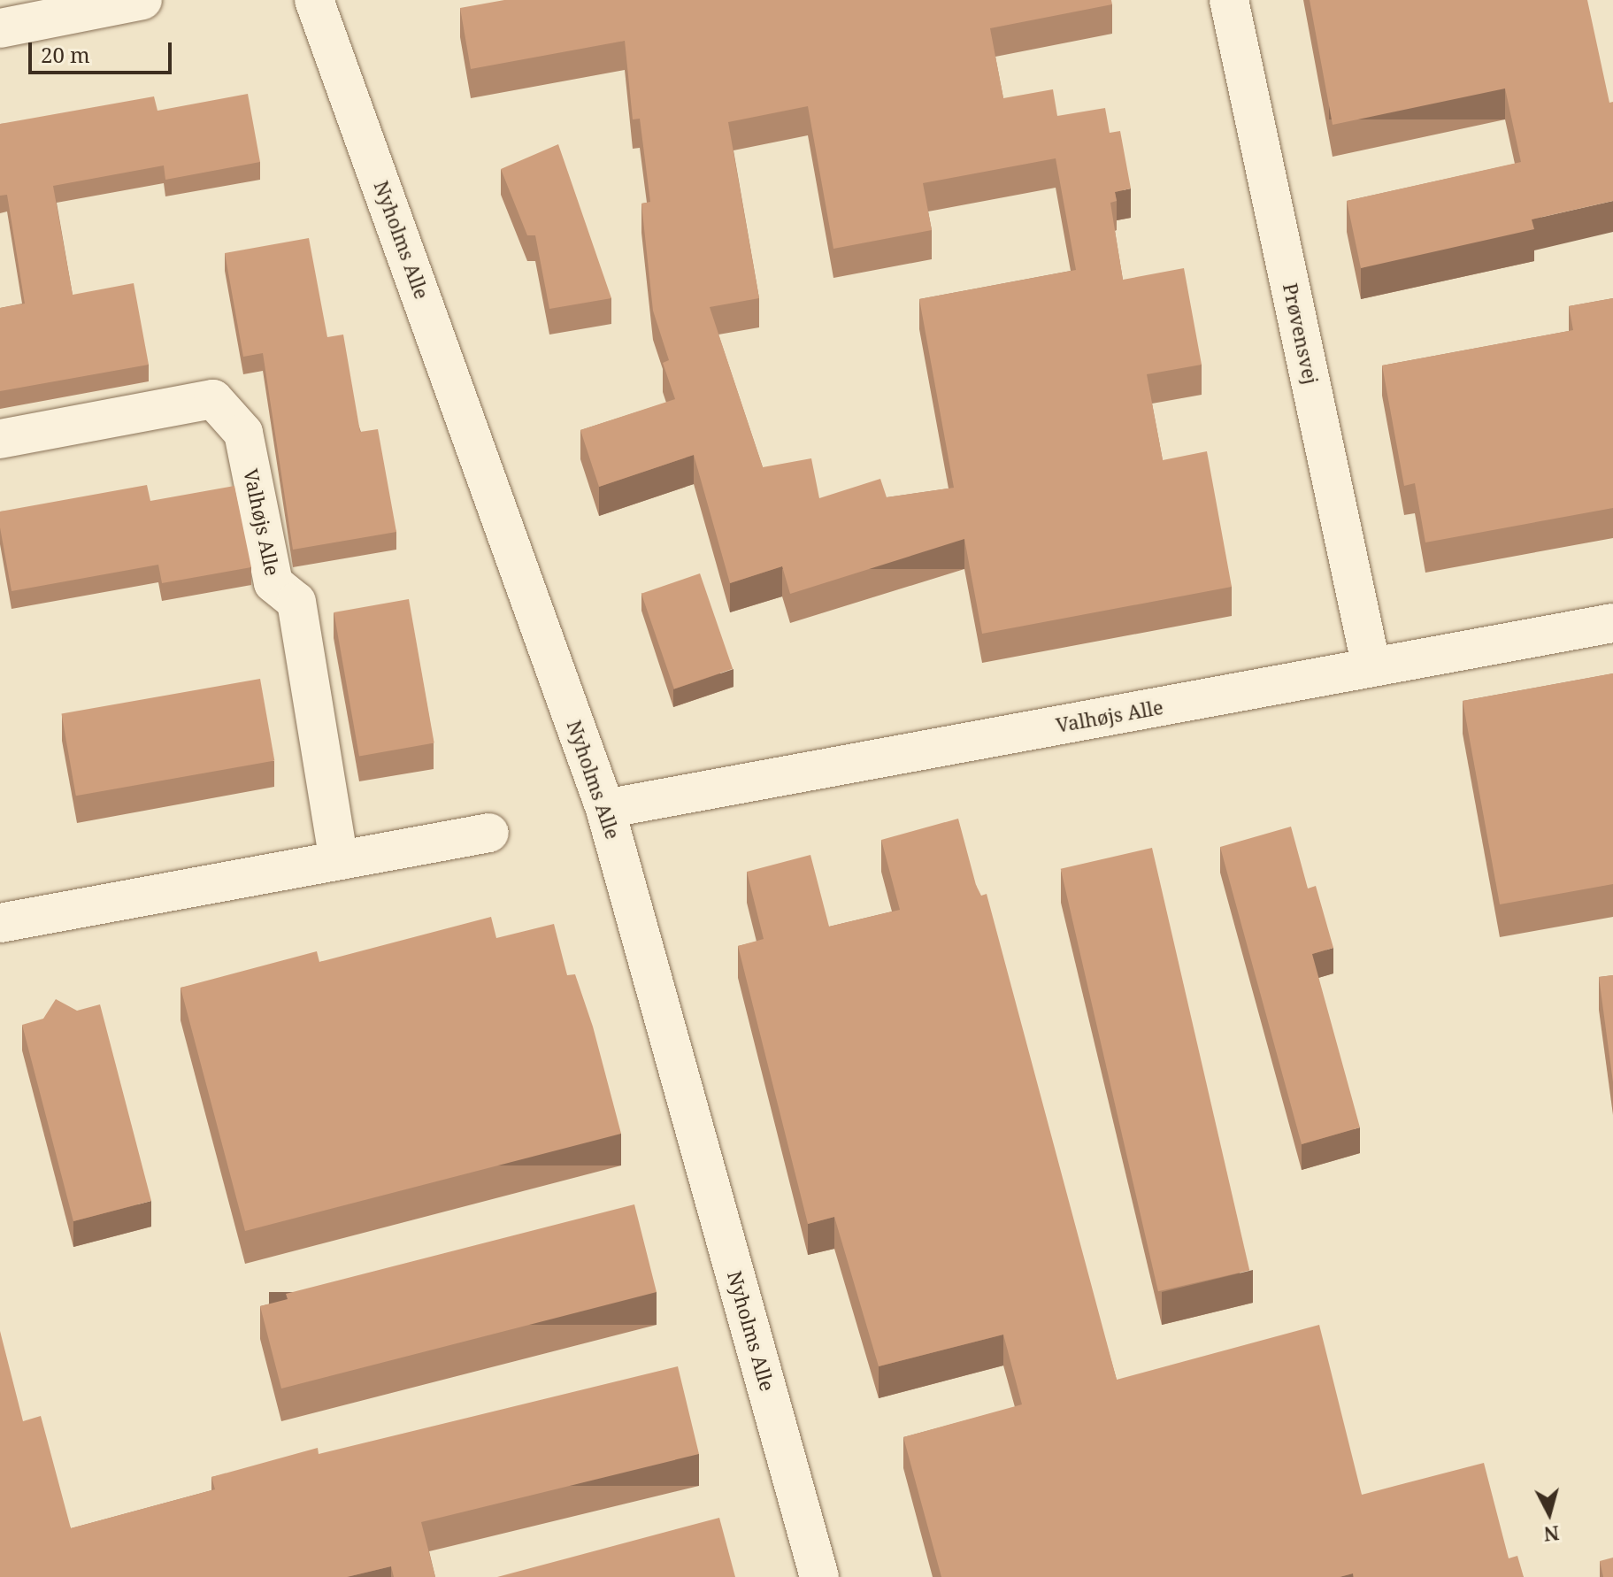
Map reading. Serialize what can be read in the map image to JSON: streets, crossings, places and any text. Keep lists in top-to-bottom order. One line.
{"streets":{"street":["Nyholms Alle","Prøvensvej","Valhøjs Alle"]},"crossings":[["Nyholms Alle","Valhøjs Alle"],["Prøvensvej","Valhøjs Alle"]],"scale_bar":"20 m","north":"bottom"}
